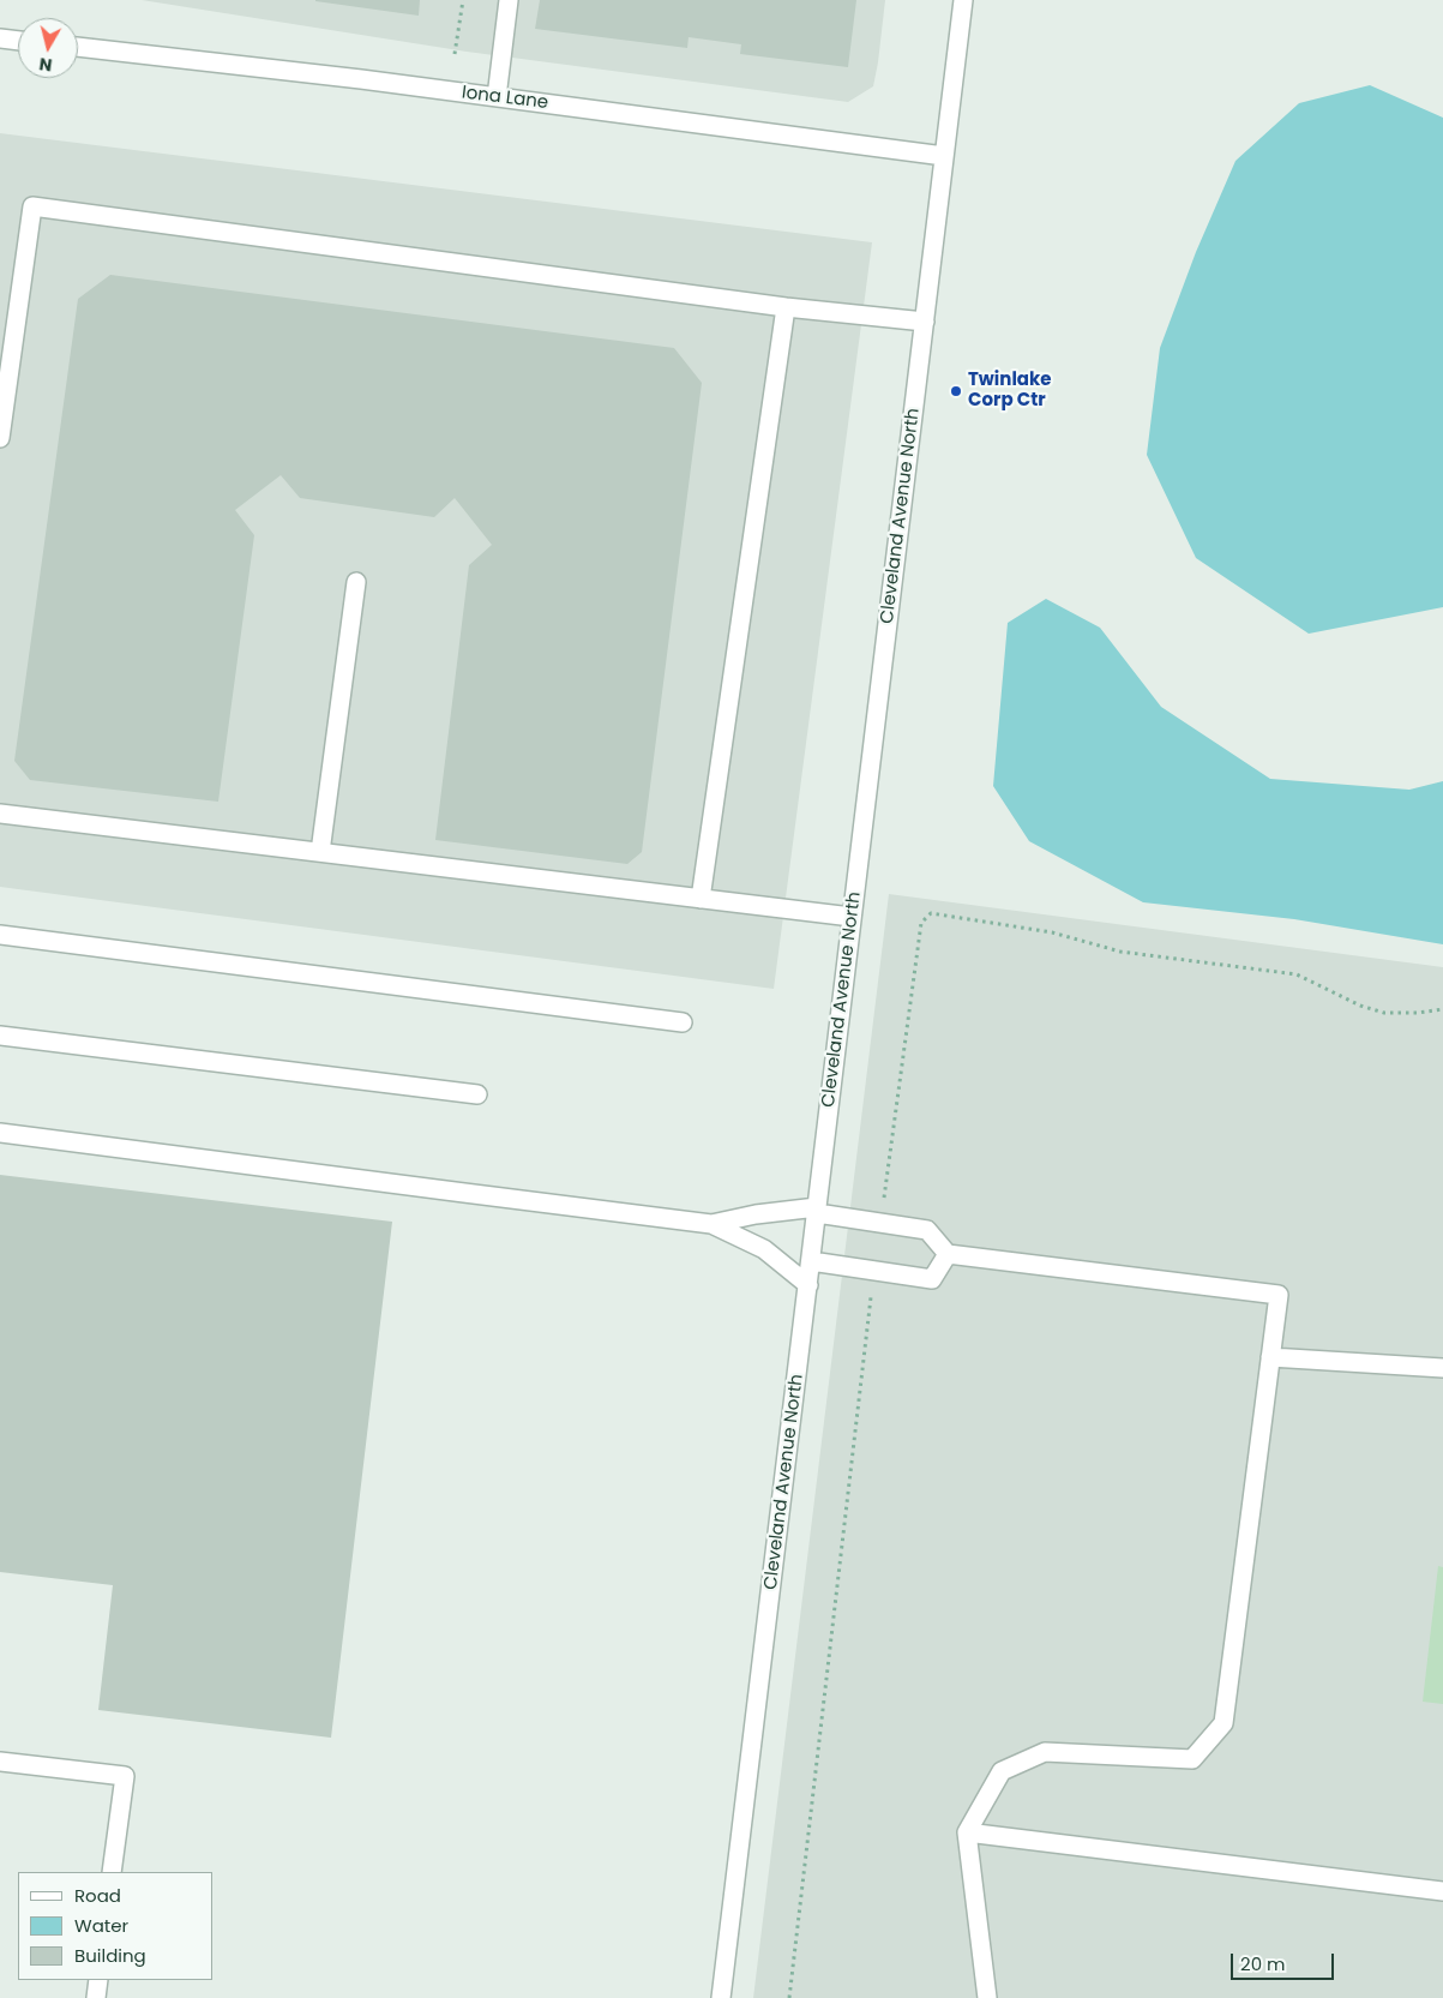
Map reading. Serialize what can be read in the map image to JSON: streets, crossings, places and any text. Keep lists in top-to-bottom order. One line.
{"streets":{"street":["Iona Lane","Cleveland Avenue North"]},"crossings":[["Iona Lane","Cleveland Avenue North"]],"places":["Twinlake Corp Ctr"],"legend":["Road","Water","Building"],"scale_bar":"20 m","north":"bottom"}
